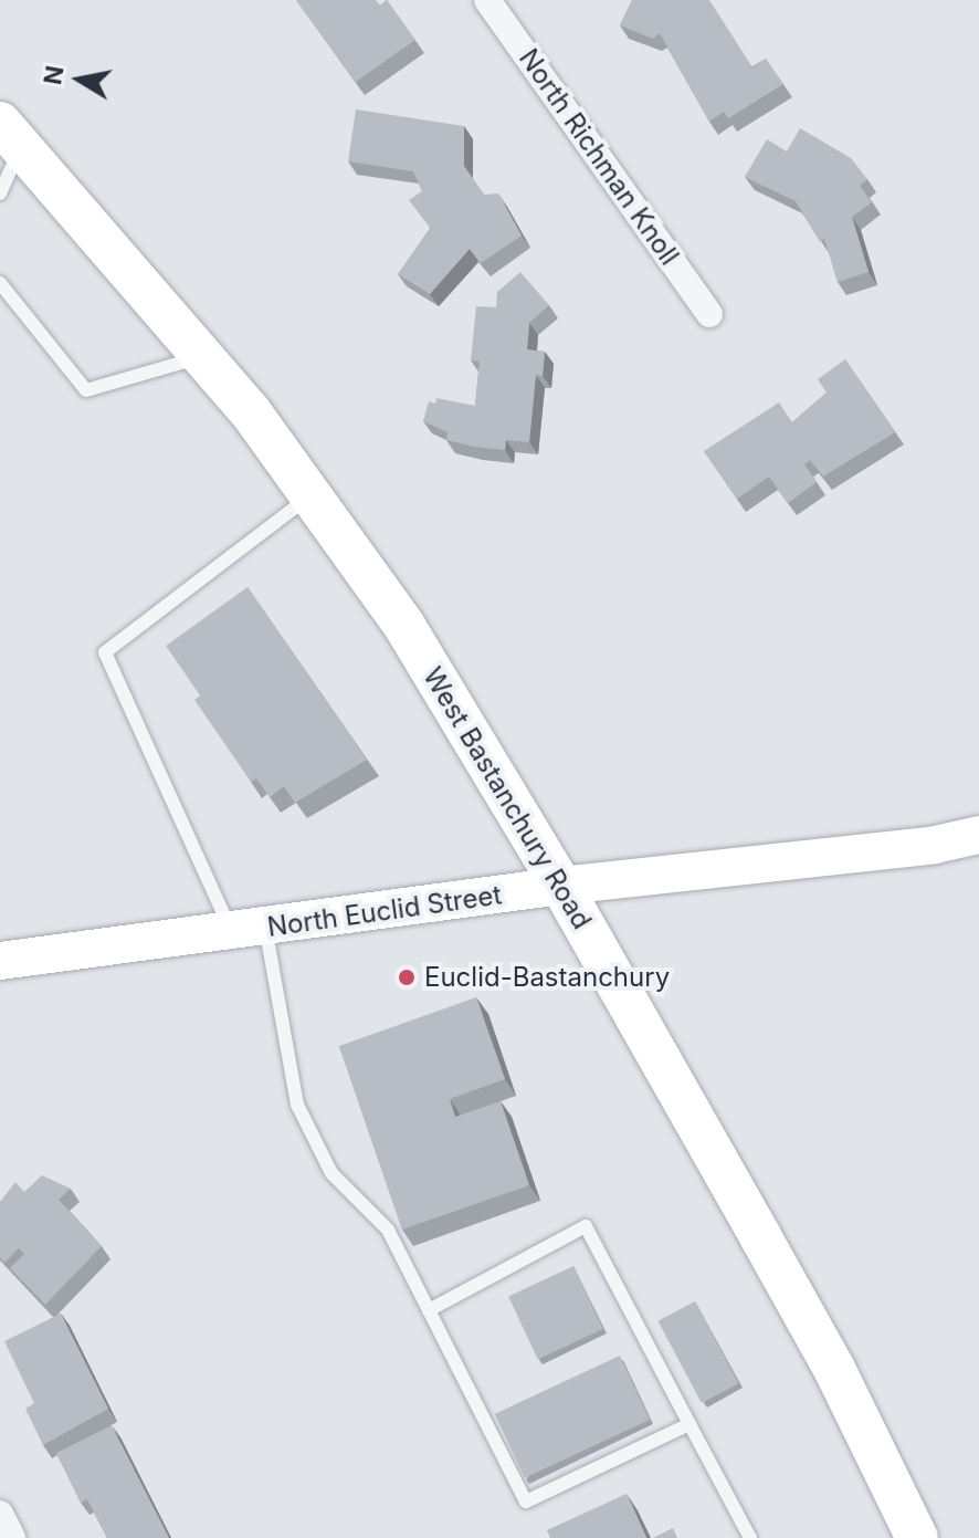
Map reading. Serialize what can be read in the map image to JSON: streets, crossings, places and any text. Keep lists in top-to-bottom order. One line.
{"streets":{"main road":["West Bastanchury Road","North Euclid Street"],"street":["North Richman Knoll"]},"crossings":[["West Bastanchury Road","North Euclid Street"]],"places":["Euclid-Bastanchury"],"north":"left"}
